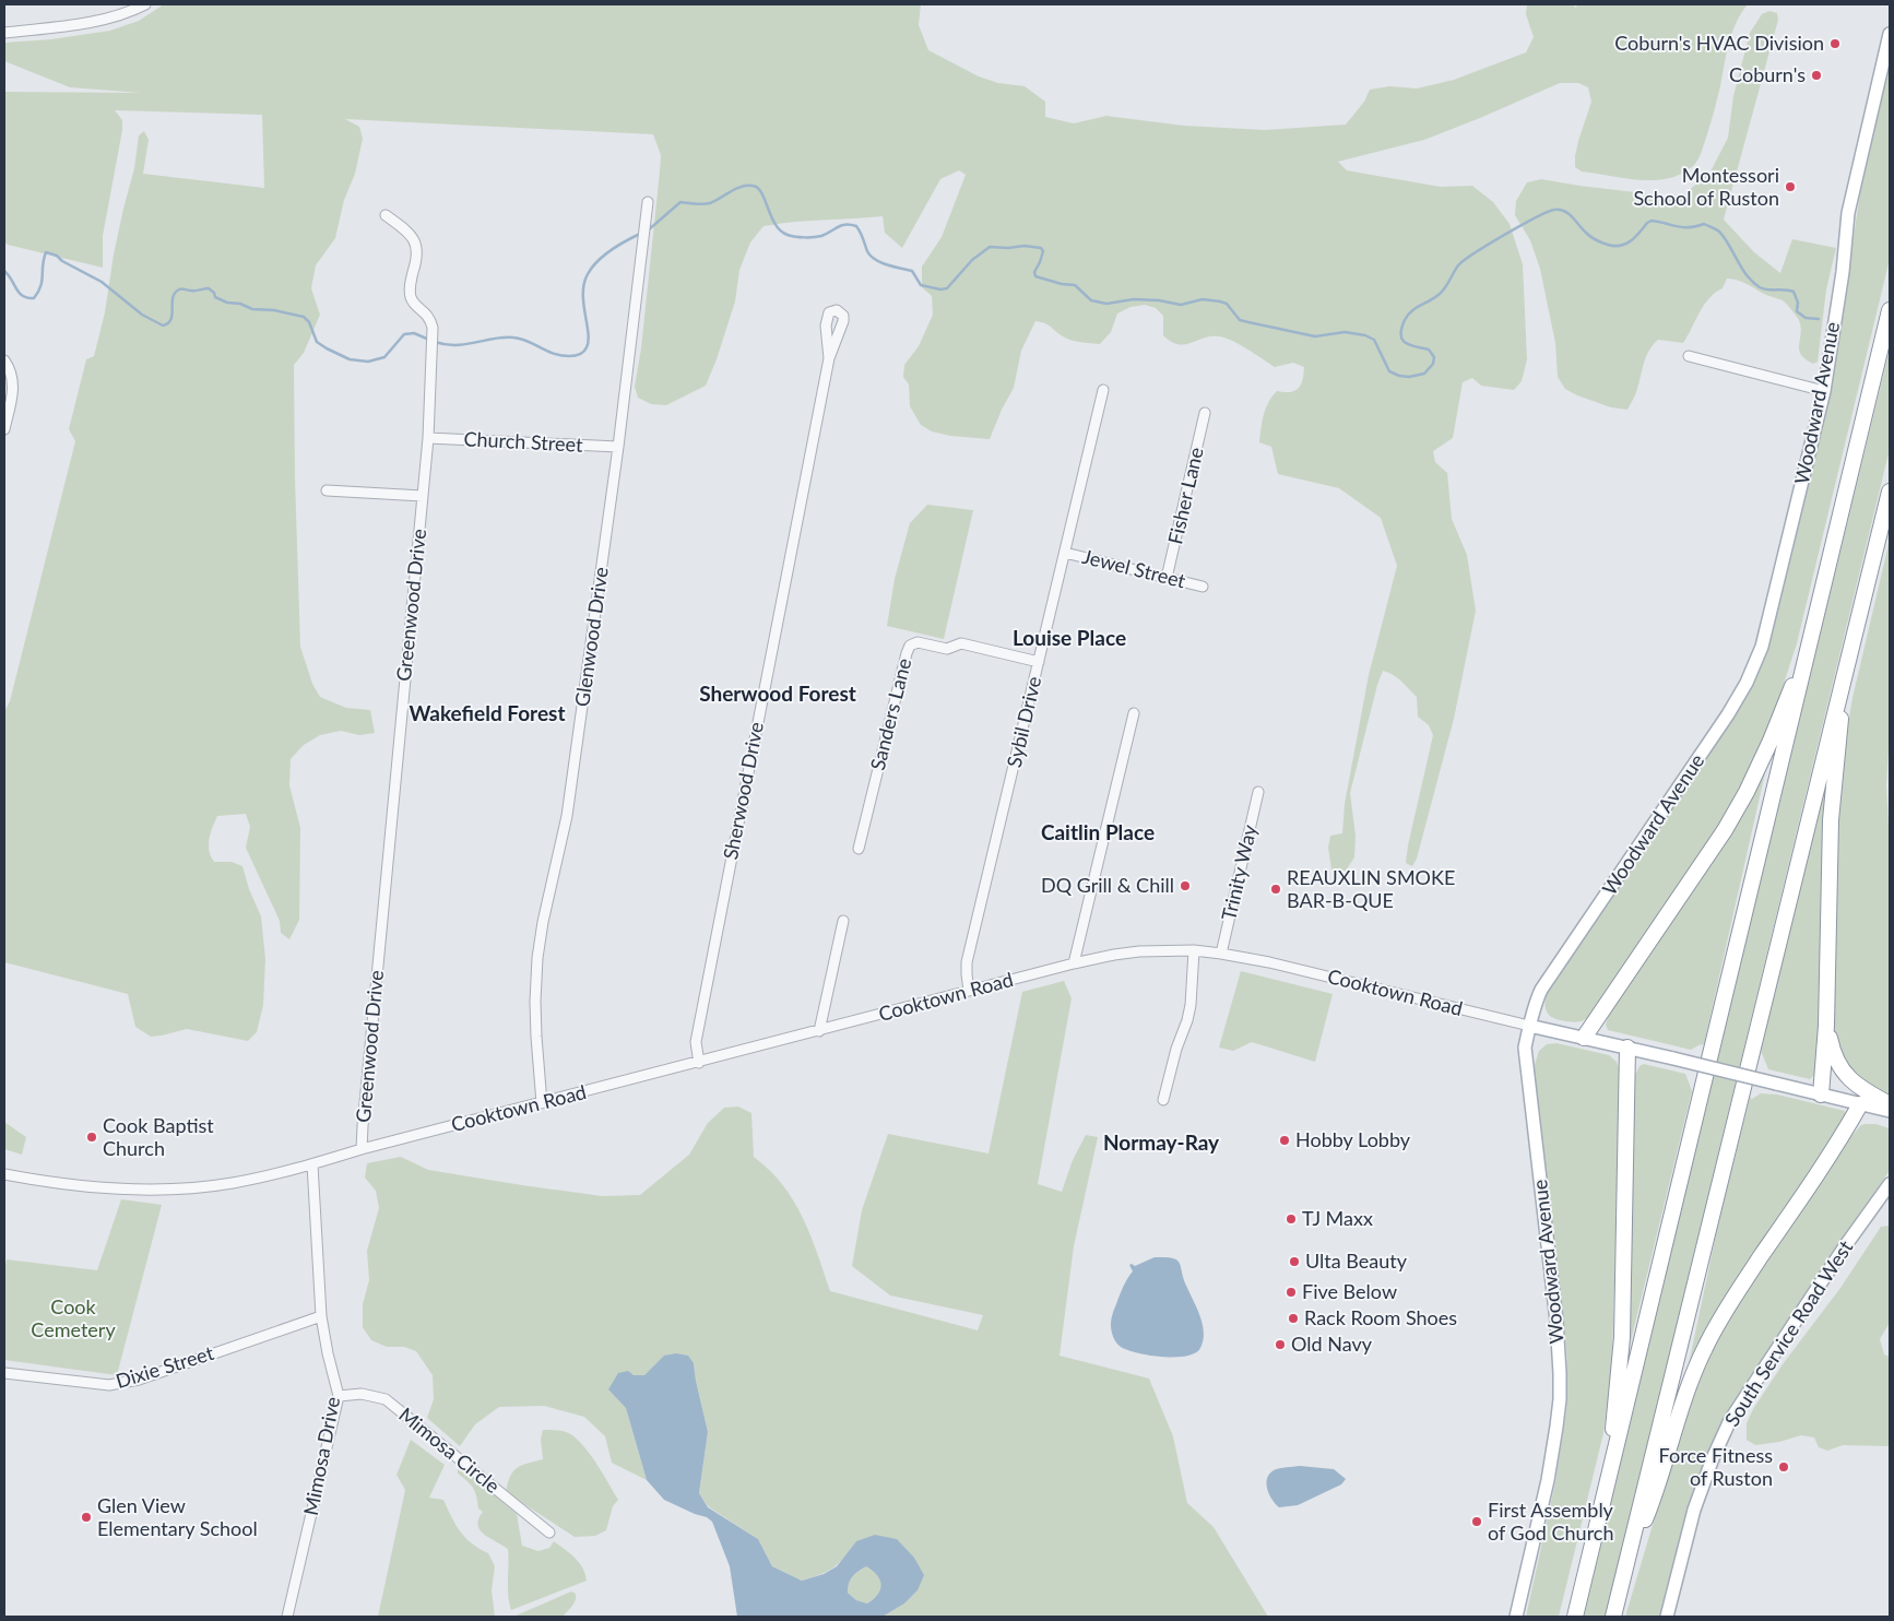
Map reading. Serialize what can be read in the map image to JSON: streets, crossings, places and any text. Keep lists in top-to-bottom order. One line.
{"streets":{"main road":["Woodward Avenue","Cooktown Road","South Service Road West"],"street":["Church Street","Fisher Lane","Jewel Street","Greenwood Drive","Glenwood Drive","Sanders Lane","Sybil Drive","Sherwood Drive","Trinity Way","Dixie Street","Mimosa Circle","Mimosa Drive"]},"crossings":[["Woodward Avenue","Cooktown Road"],["Church Street","Greenwood Drive"],["Church Street","Glenwood Drive"],["Fisher Lane","Jewel Street"],["Jewel Street","Sybil Drive"],["Greenwood Drive","Cooktown Road"],["Glenwood Drive","Cooktown Road"],["Sanders Lane","Sybil Drive"],["Sybil Drive","Cooktown Road"],["Sherwood Drive","Cooktown Road"],["Trinity Way","Cooktown Road"],["Cooktown Road","Mimosa Drive"],["Dixie Street","Mimosa Drive"],["Mimosa Circle","Mimosa Drive"]],"districts":["Louise Place","Sherwood Forest","Wakefield Forest","Caitlin Place","Normay-Ray"],"parks":["Cook Cemetery"],"places":["Coburn's HVAC Division","Coburn's","Montessori School of Ruston","DQ Grill & Chill","REAUXLIN SMOKE BAR-B-QUE","Cook Baptist Church","Hobby Lobby","TJ Maxx","Ulta Beauty","Five Below","Rack Room Shoes","Old Navy","Force Fitness of Ruston","Glen View Elementary School","First Assembly of God Church"]}
